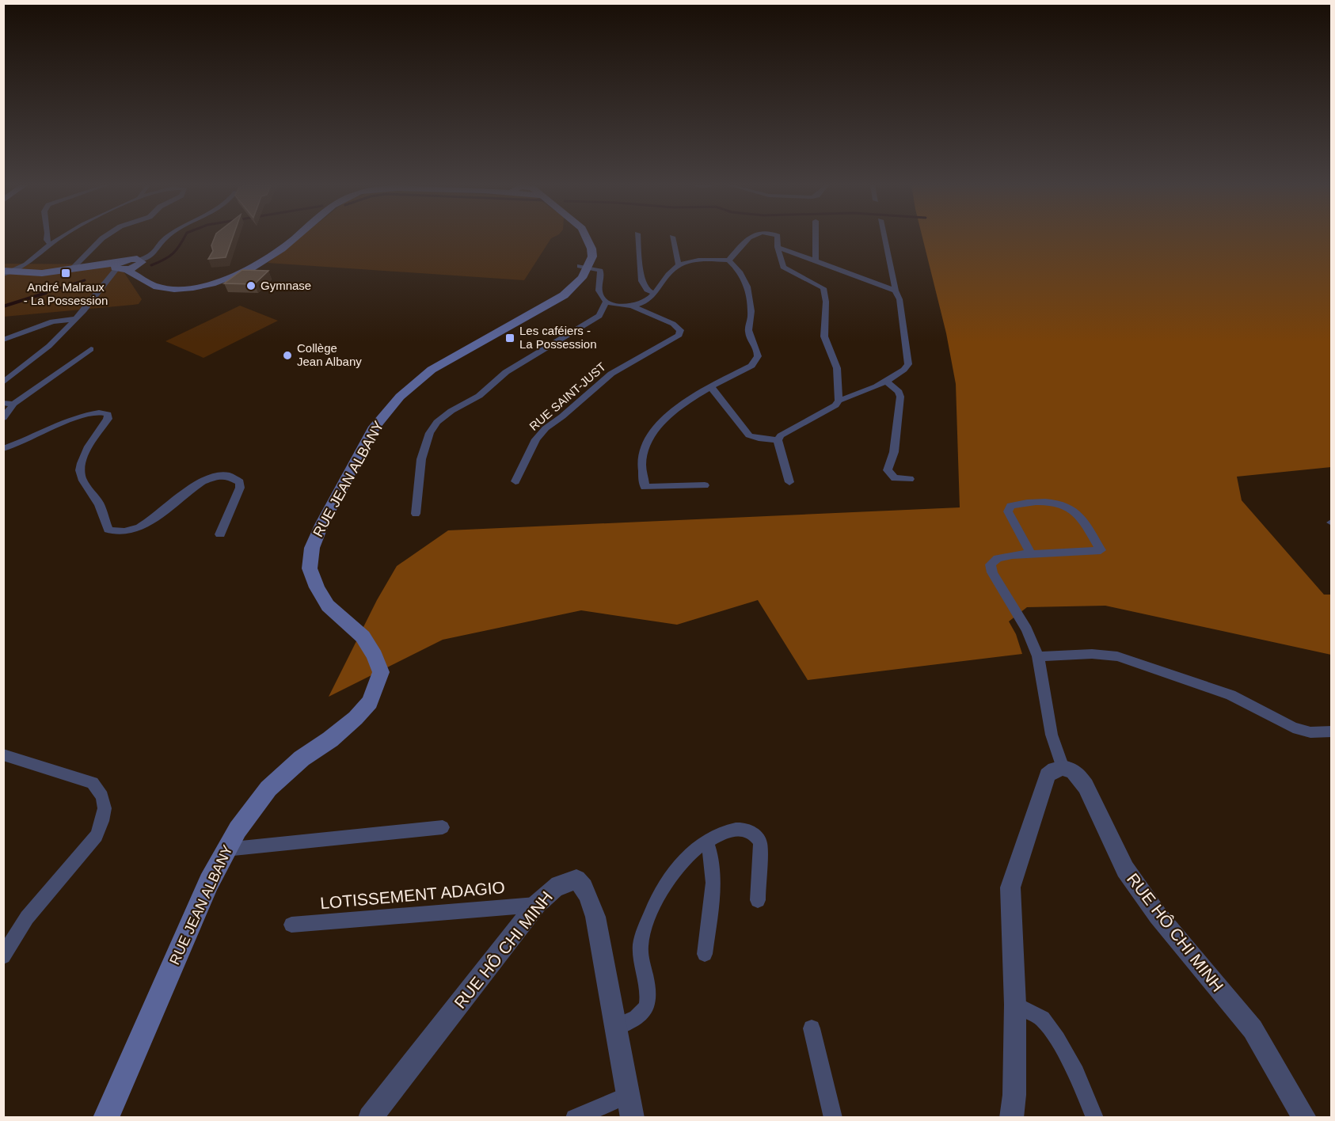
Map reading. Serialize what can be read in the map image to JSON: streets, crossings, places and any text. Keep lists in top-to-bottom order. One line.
{"streets":{"main road":["RUE JEAN ALBANY"],"street":["RUE SAINT-JUST","LOTISSEMENT ADAGIO","RUE HÔ CHI MINH"]},"crossings":[["LOTISSEMENT ADAGIO","RUE HÔ CHI MINH"]],"places":{"transit":["André Malraux - La Possession","Les caféiers - La Possession"],"other":["Gymnase","Collège Jean Albany"]}}
